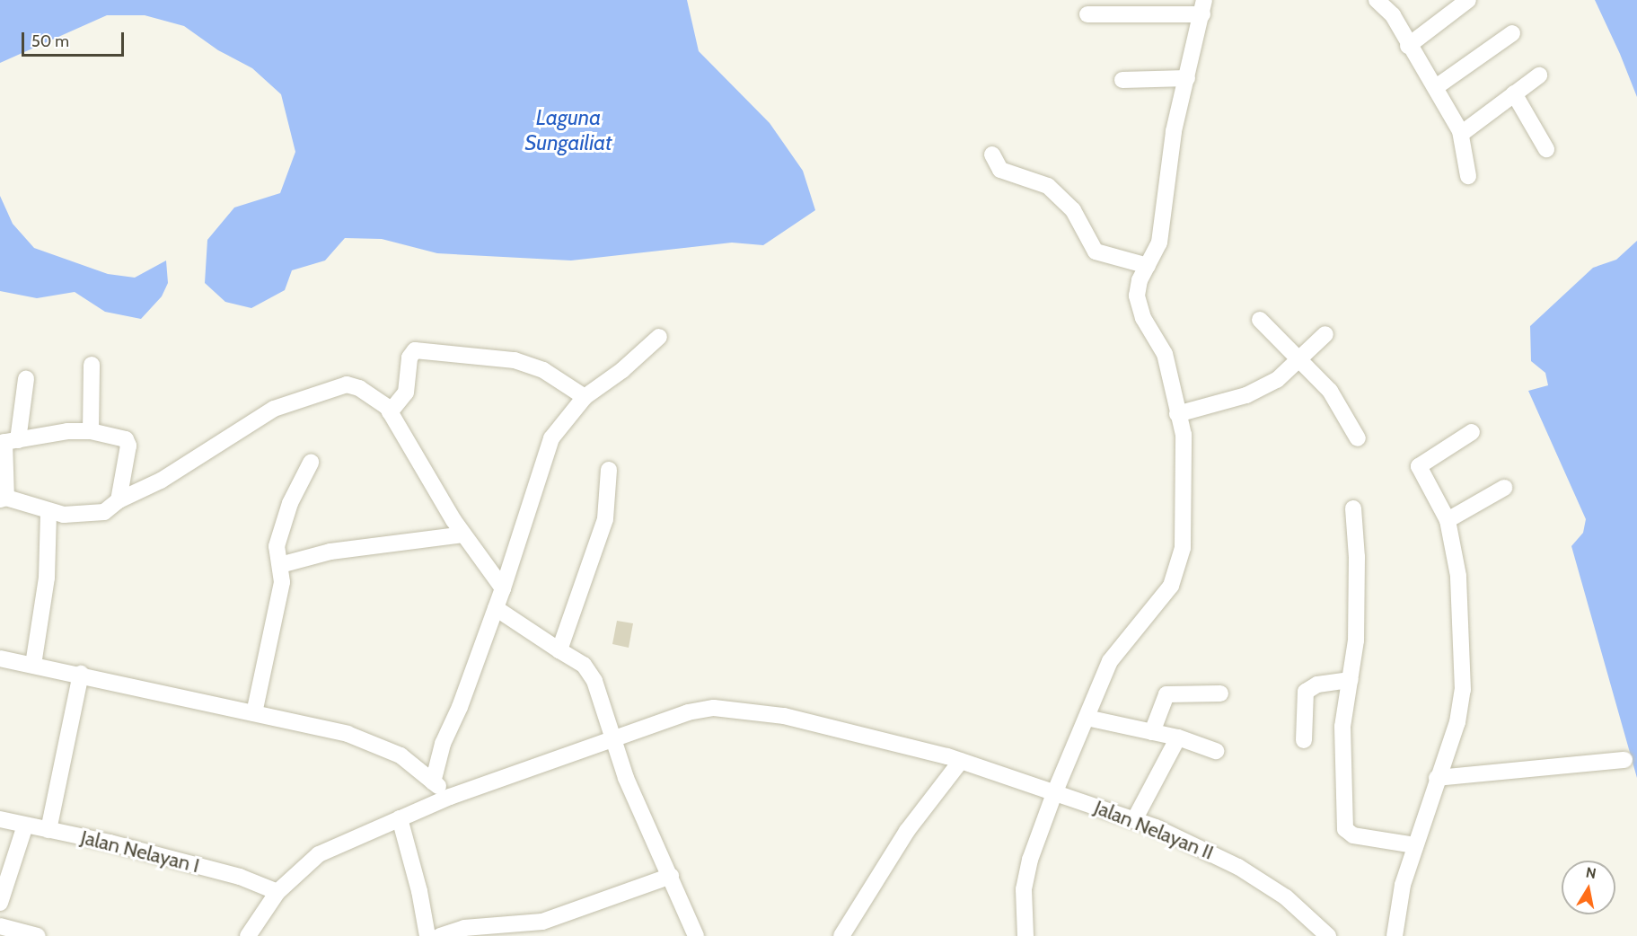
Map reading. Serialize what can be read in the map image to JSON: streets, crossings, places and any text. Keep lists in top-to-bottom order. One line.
{"streets":{"street":["Jalan Nelayan II","Jalan Nelayan I"]},"crossings":[["Jalan Nelayan II","Jalan Nelayan I"]],"water":["Laguna Sungailiat"],"scale_bar":"50 m","north":"top"}
